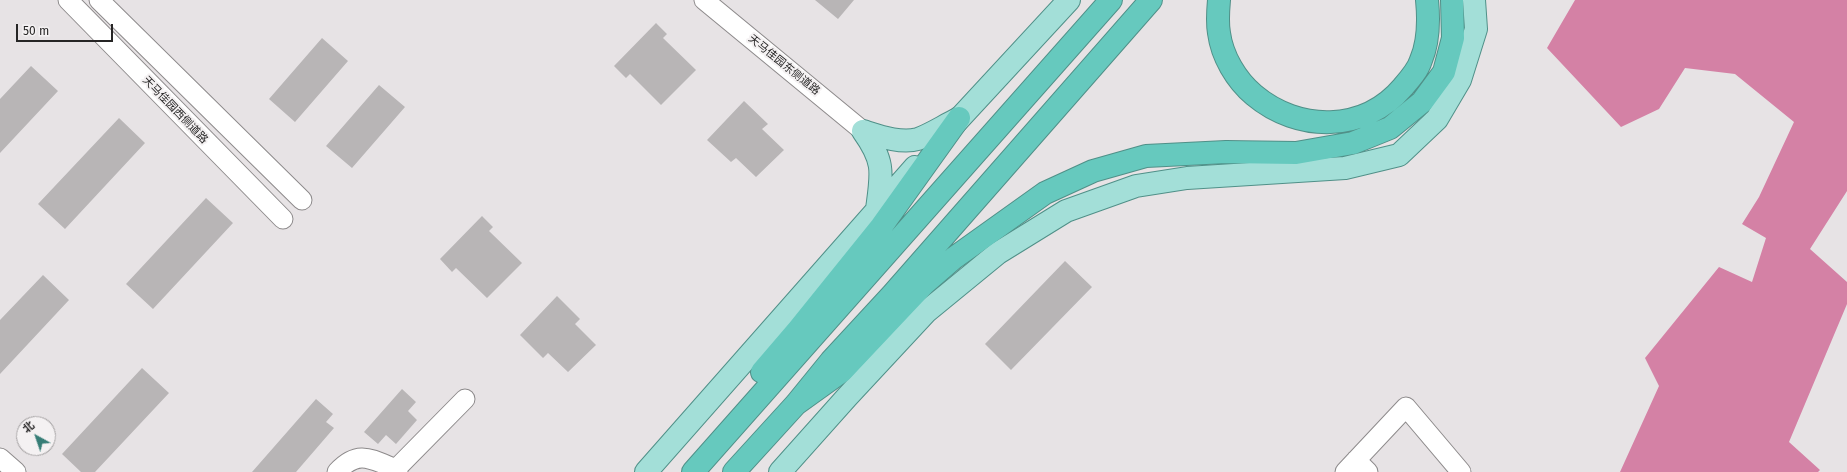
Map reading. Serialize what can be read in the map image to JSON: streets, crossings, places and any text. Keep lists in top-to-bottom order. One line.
{"streets":{"street":["天马佳园东侧道路","天马佳园西侧道路"]},"scale_bar":"50 m","north":"top left"}
